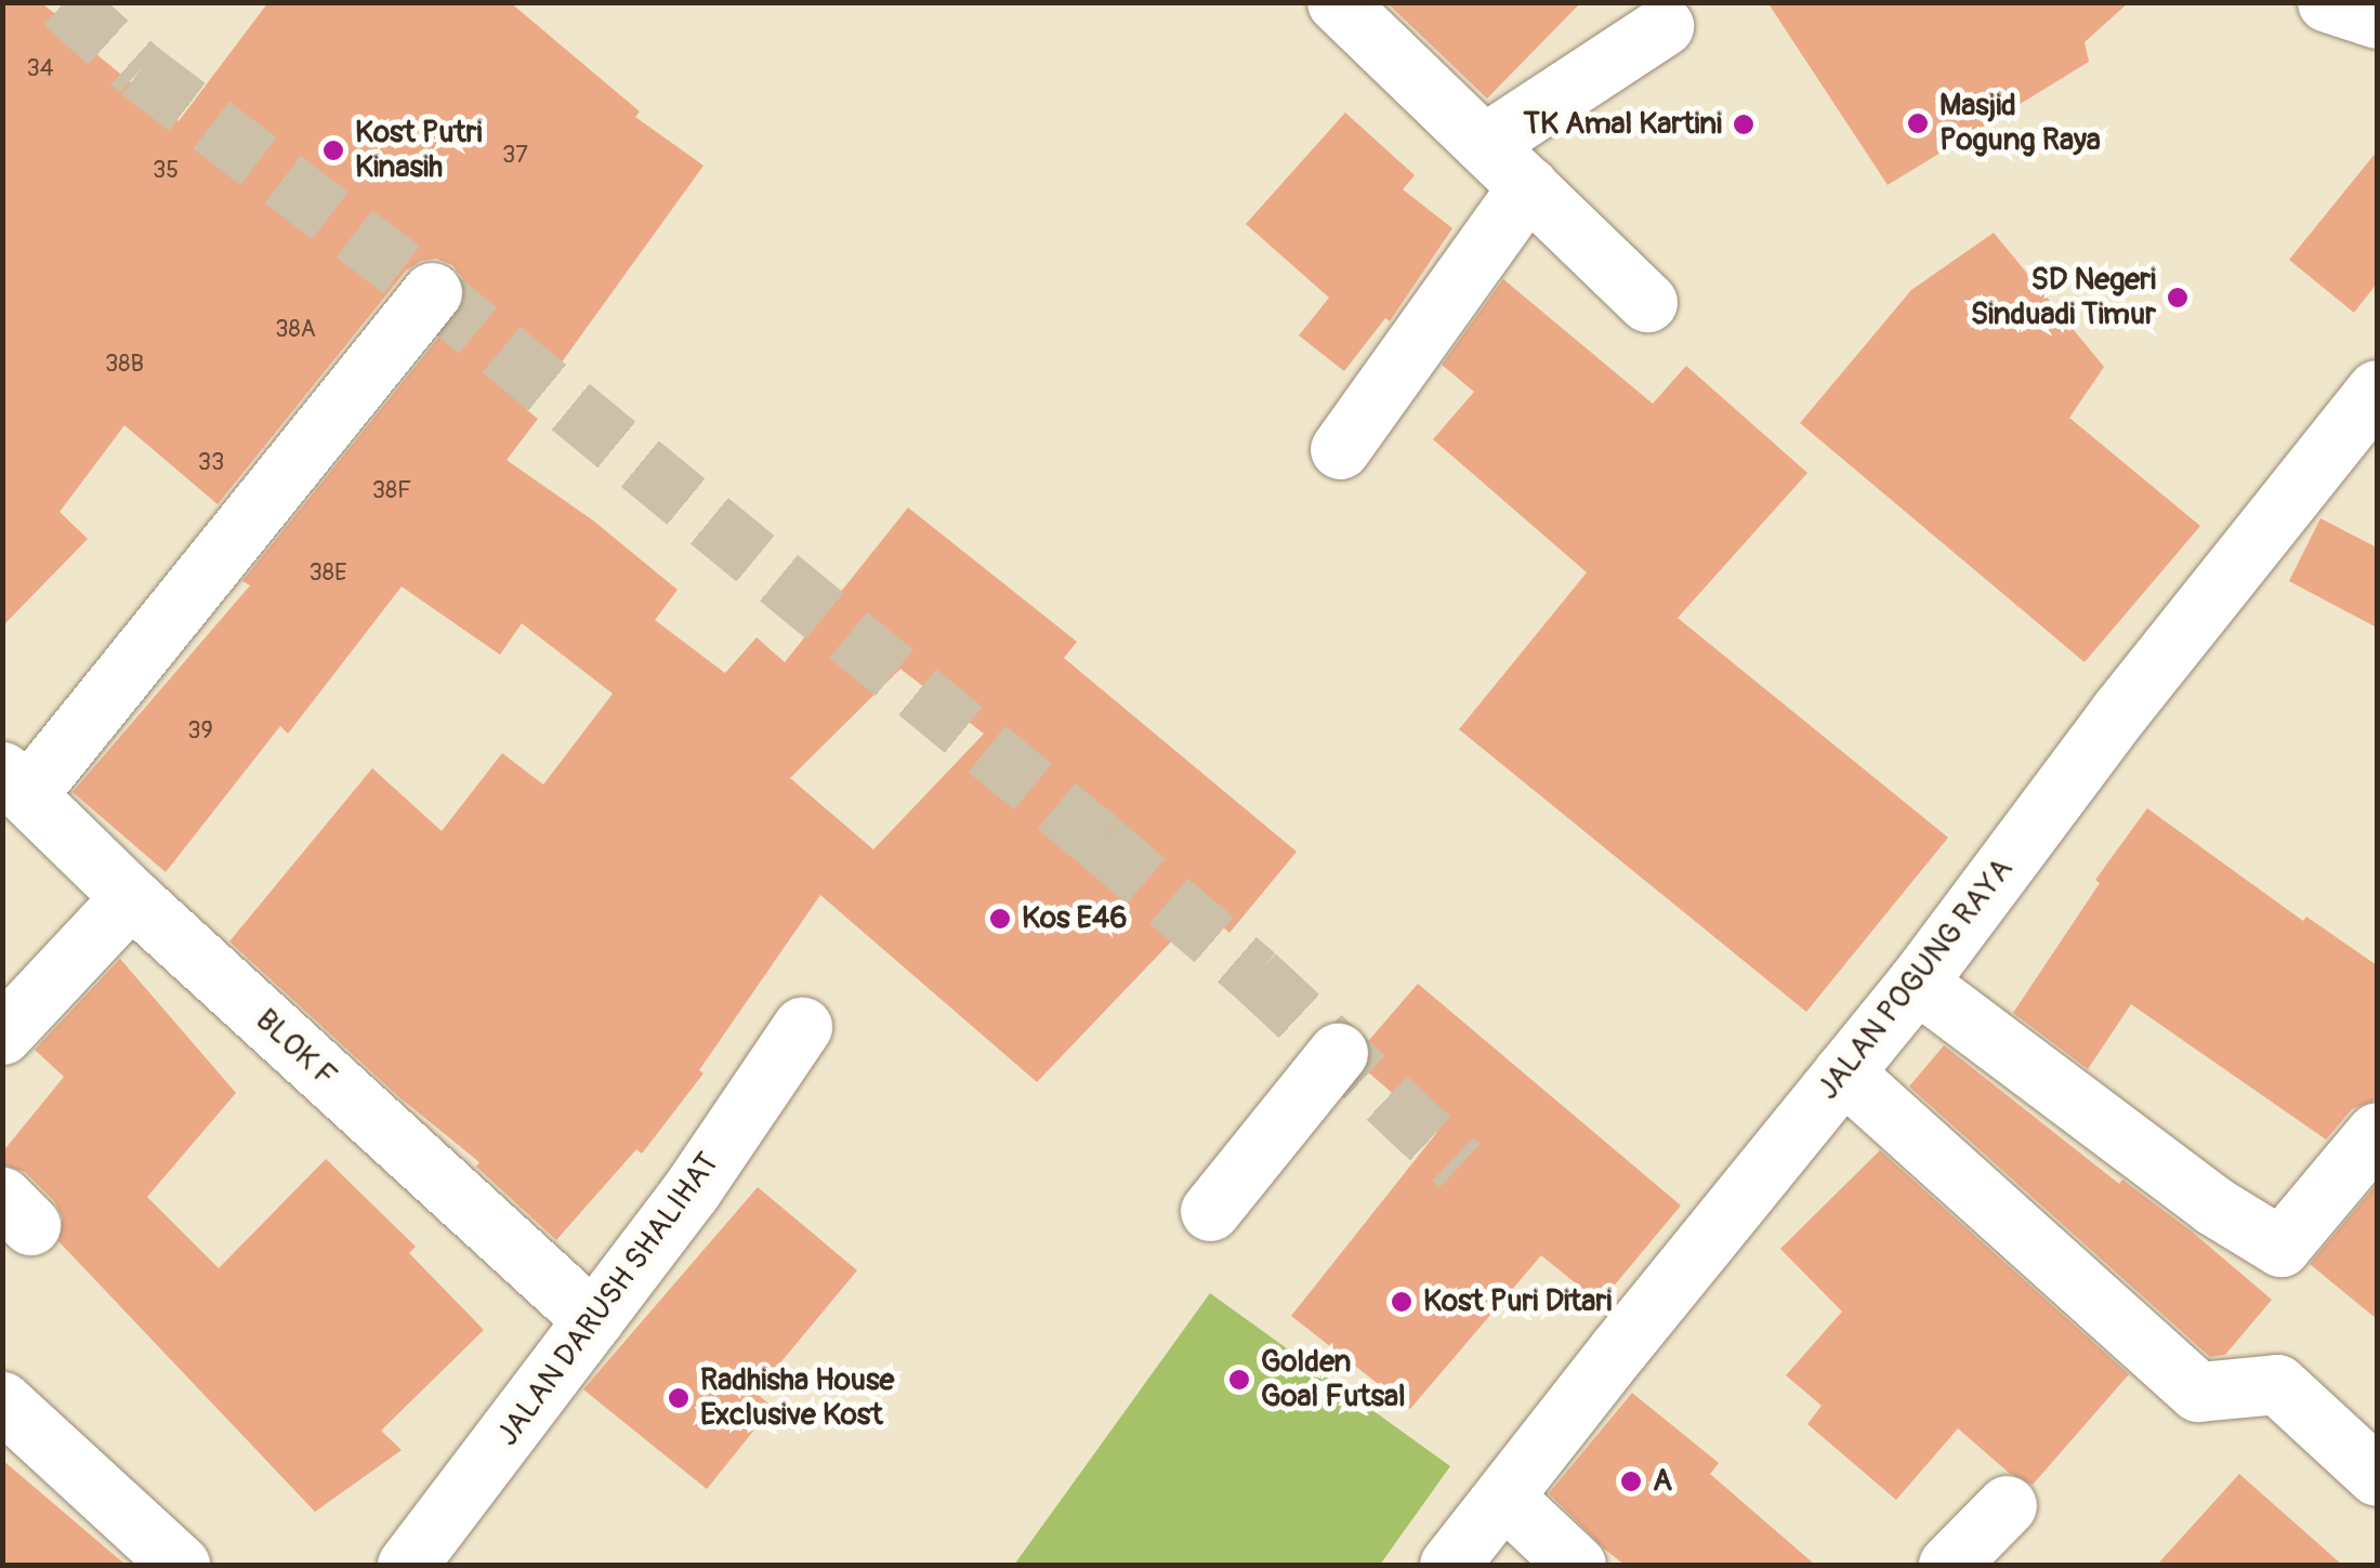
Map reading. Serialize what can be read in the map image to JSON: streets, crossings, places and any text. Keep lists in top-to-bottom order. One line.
{"streets":{"street":["JALAN POGUNG RAYA","BLOK F","JALAN DARUSH SHALIHAT"]},"crossings":[["BLOK F","JALAN DARUSH SHALIHAT"]],"places":["Masjid Pogung Raya","TK Amal Kartini","Kost Putri Kinasih","SD Negeri Sinduadi Timur","Kos E46","Kost Puri Ditari","Golden Goal Futsal","Radhisha House Exclusive Kost","A"],"house_numbers":["34","37","35","38A","38B","33","38F","38E","39"]}
